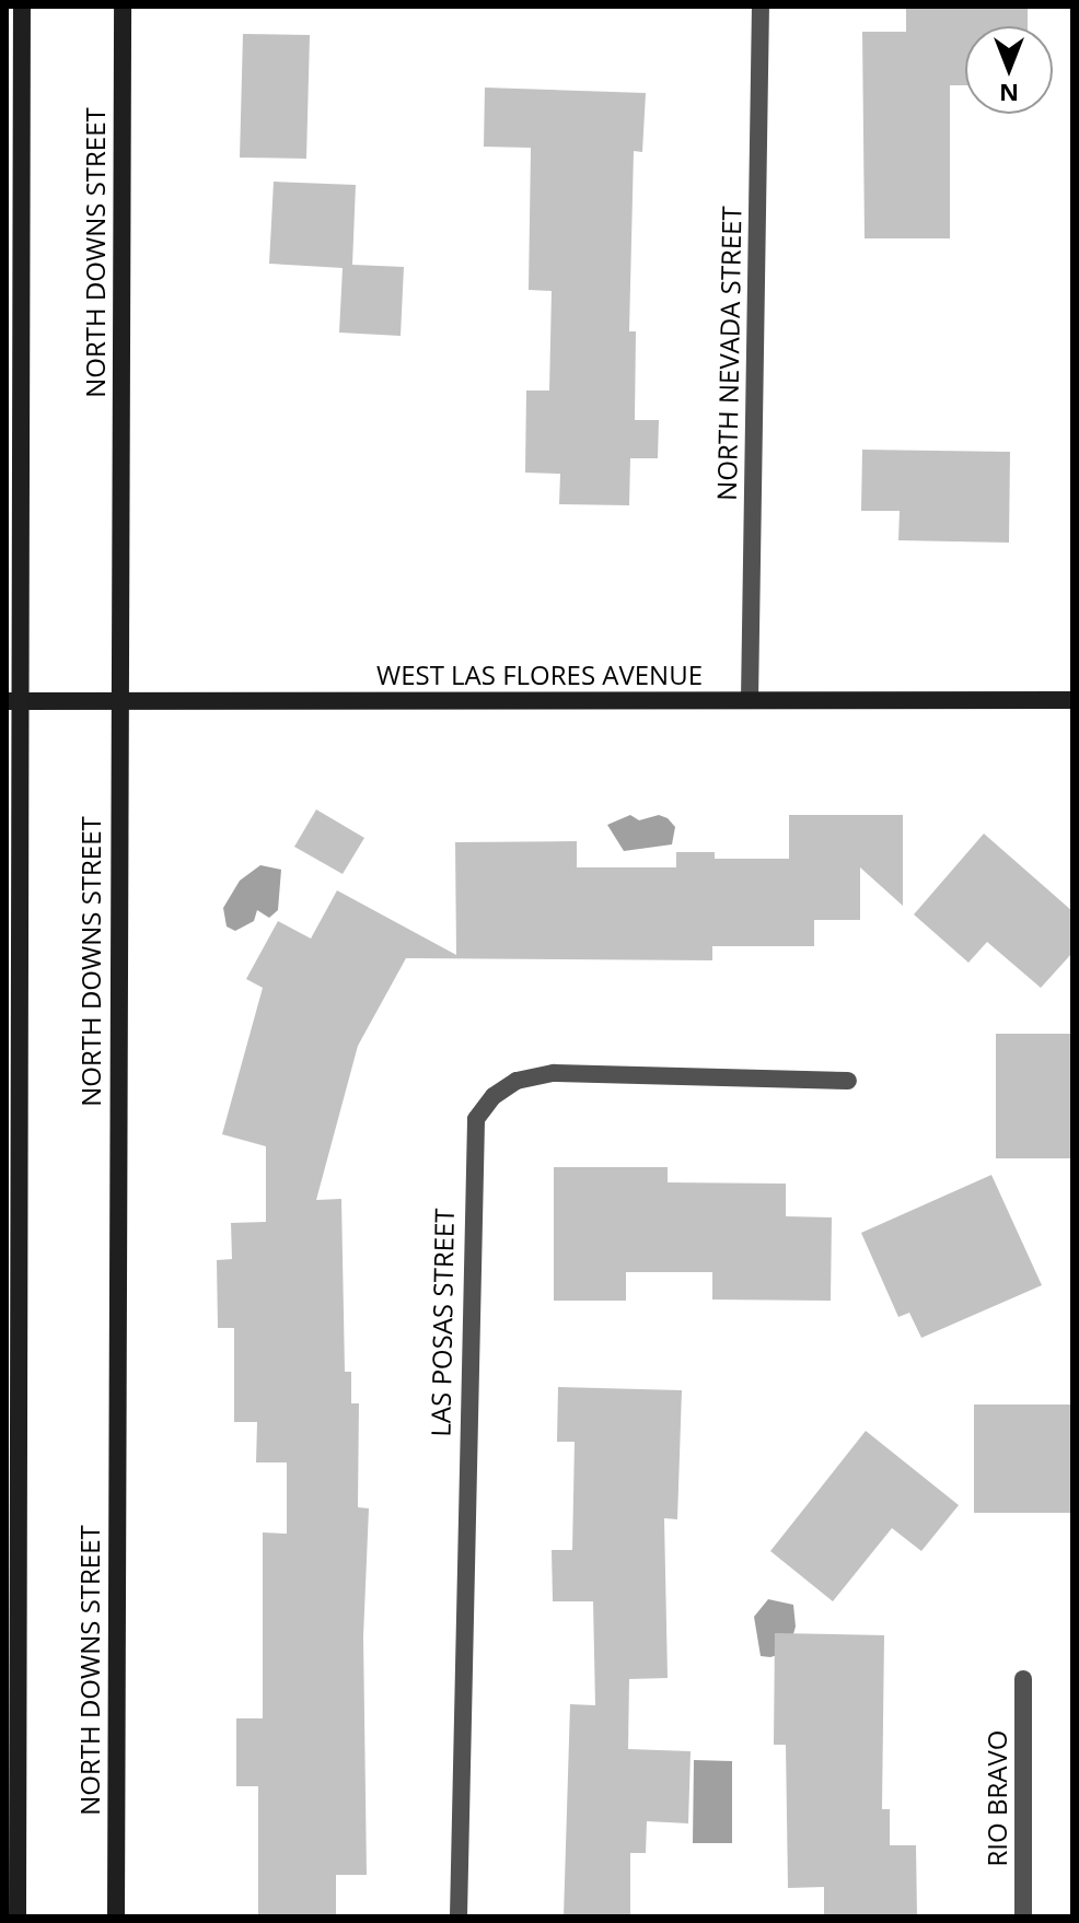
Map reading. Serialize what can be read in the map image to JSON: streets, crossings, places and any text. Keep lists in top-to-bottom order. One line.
{"streets":{"main road":["NORTH DOWNS STREET","WEST LAS FLORES AVENUE"],"street":["NORTH NEVADA STREET","LAS POSAS STREET","RIO BRAVO"]},"crossings":[["NORTH DOWNS STREET","WEST LAS FLORES AVENUE"],["NORTH NEVADA STREET","WEST LAS FLORES AVENUE"]],"north":"bottom"}
